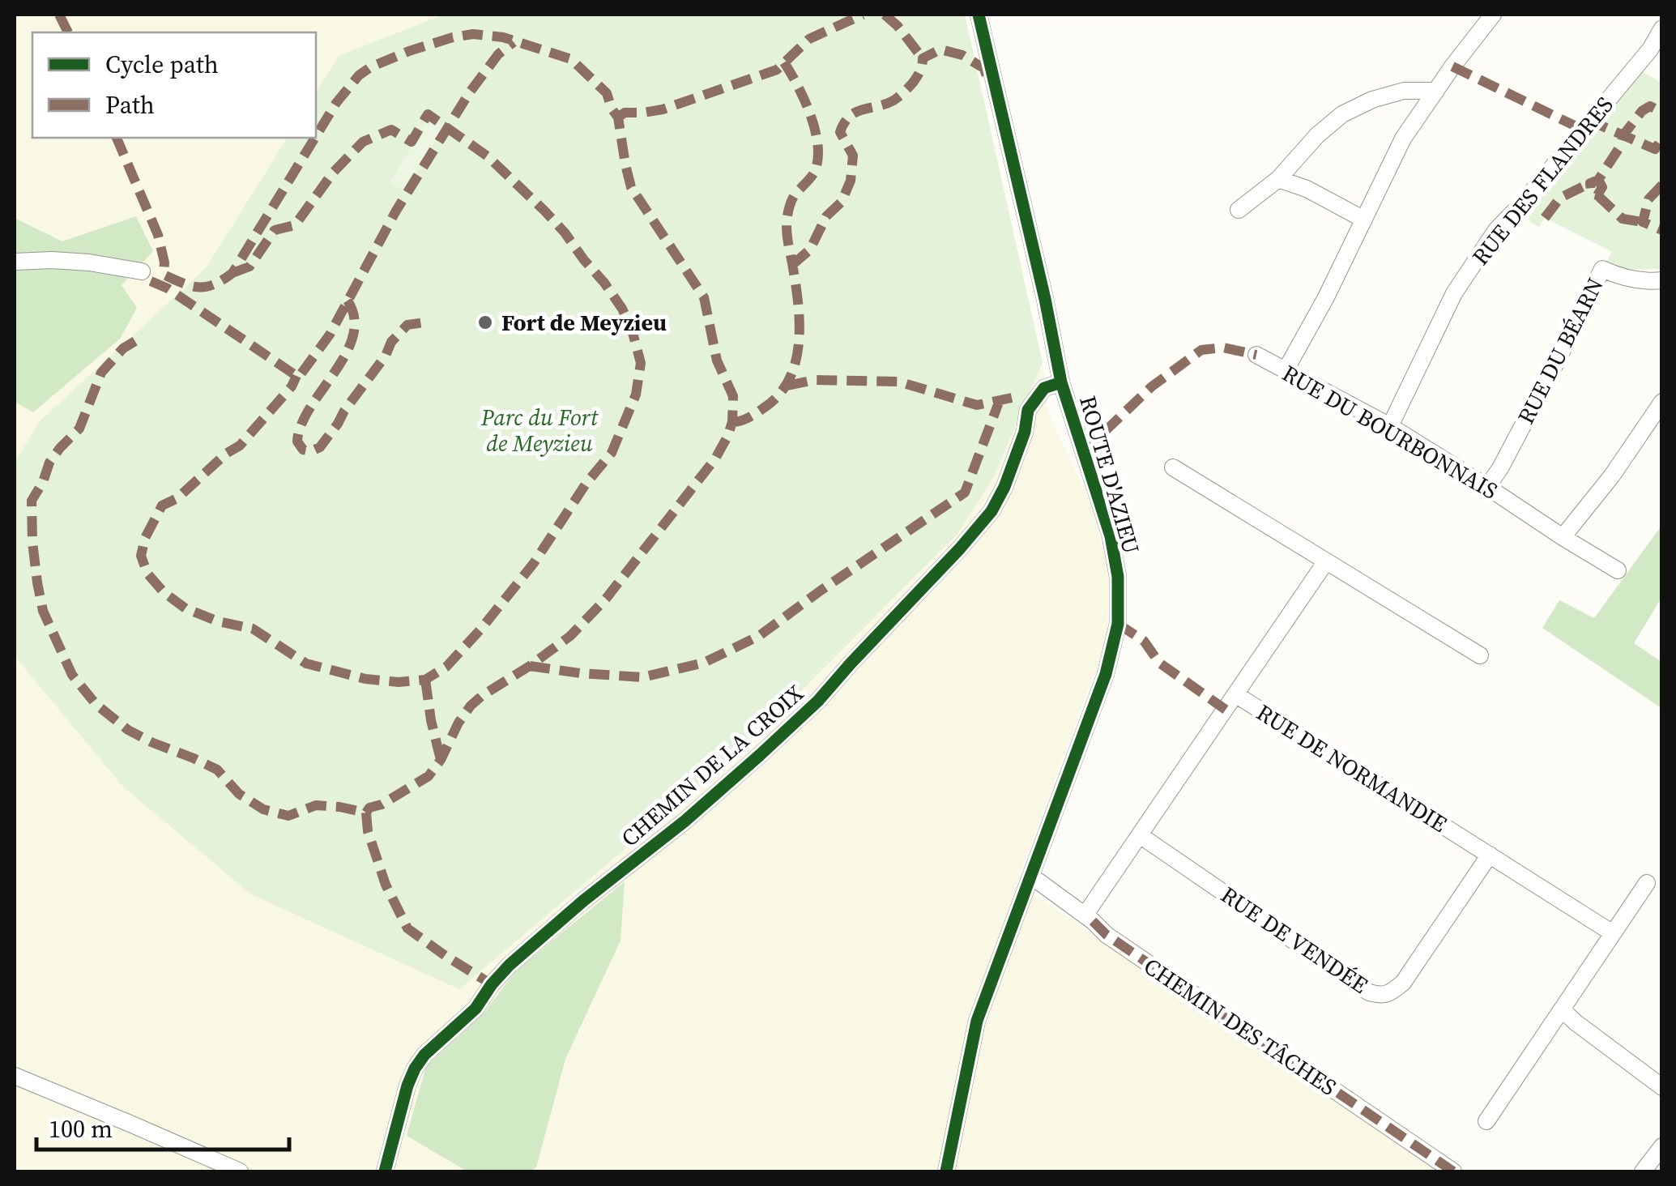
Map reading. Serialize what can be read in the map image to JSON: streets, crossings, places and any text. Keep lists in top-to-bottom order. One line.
{"streets":{"street":["RUE DES FLANDRES","RUE DU BÉARN","RUE DU BOURBONNAIS","ROUTE D'AZIEU","CHEMIN DE LA CROIX","RUE DE NORMANDIE","RUE DE VENDÉE","CHEMIN DES TÂCHES"]},"crossings":[["RUE DES FLANDRES","RUE DU BOURBONNAIS"],["RUE DU BÉARN","RUE DU BOURBONNAIS"],["ROUTE D'AZIEU","CHEMIN DE LA CROIX"],["ROUTE D'AZIEU","CHEMIN DES TÂCHES"],["RUE DE NORMANDIE","RUE DE VENDÉE"],["RUE DE NORMANDIE","CHEMIN DES TÂCHES"]],"parks":["Parc du Fort de Meyzieu"],"places":["Fort de Meyzieu"],"legend":["Cycle path","Path"],"scale_bar":"100 m"}
